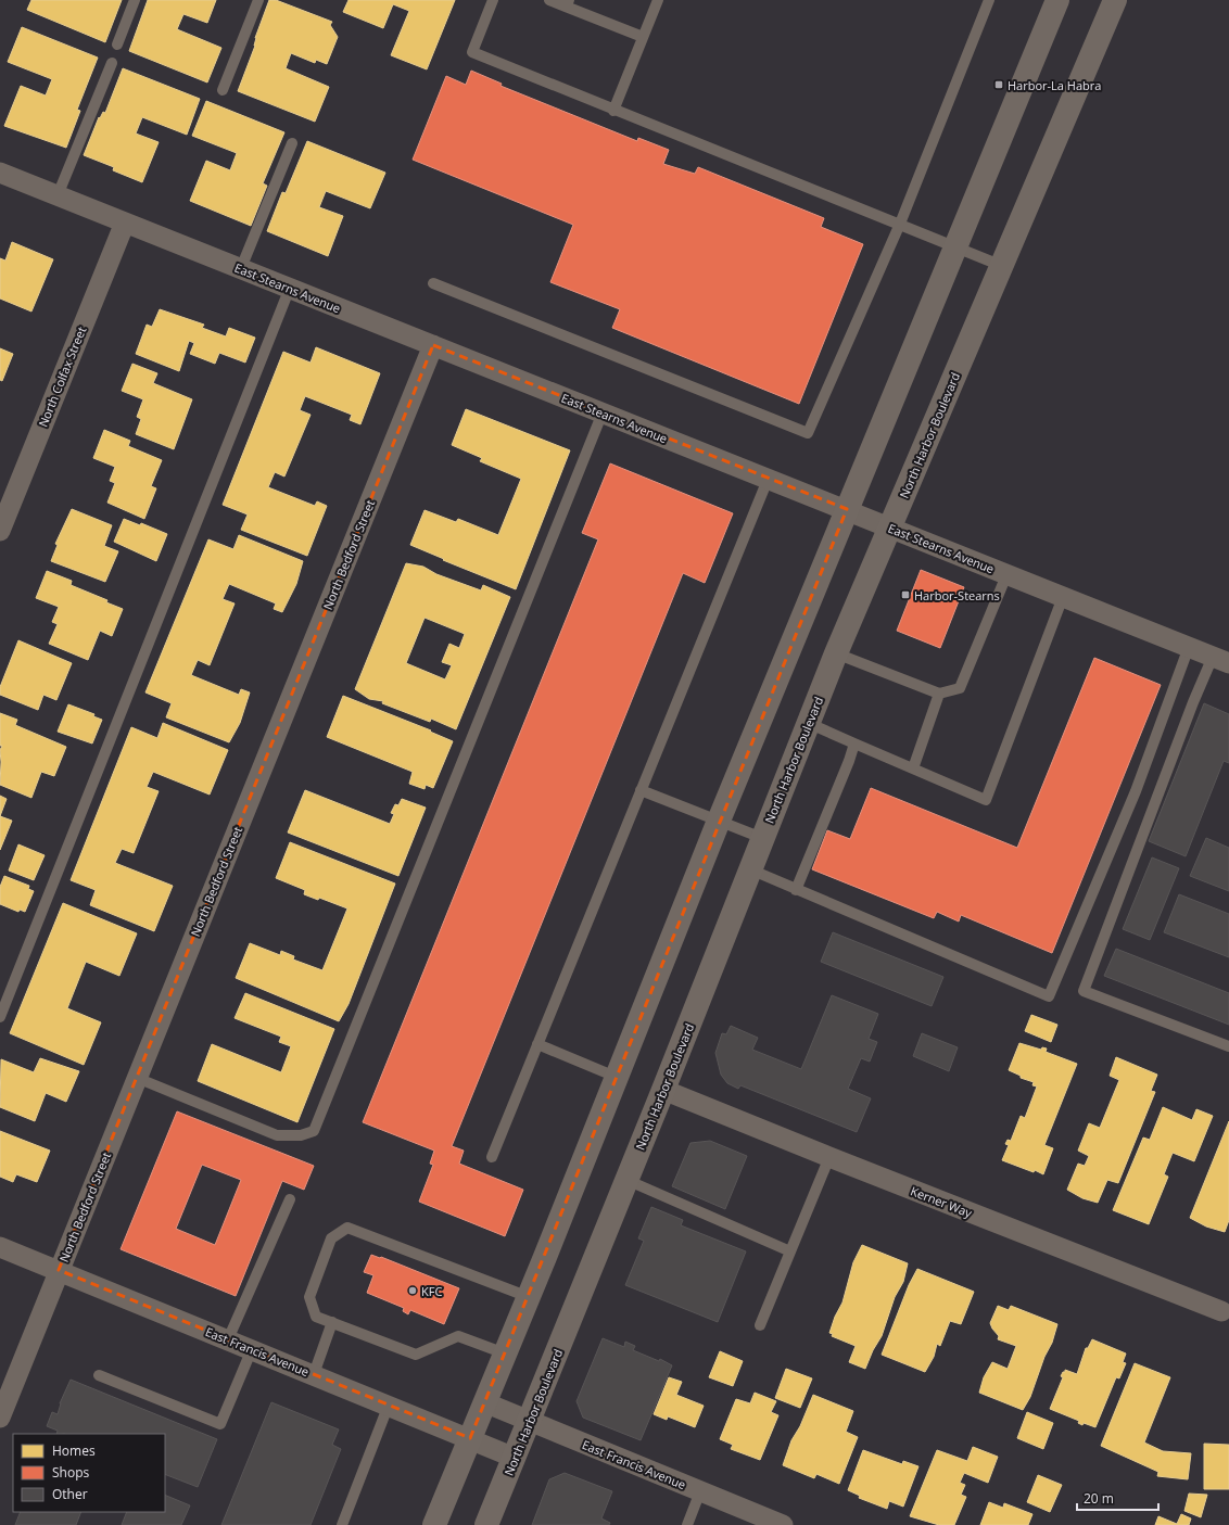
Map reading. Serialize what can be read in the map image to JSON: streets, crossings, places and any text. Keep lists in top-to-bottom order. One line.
{"streets":{"main road":["North Harbor Boulevard"],"street":["East Stearns Avenue","North Colfax Street","North Bedford Street","Kerner Way","East Francis Avenue"]},"crossings":[["East Stearns Avenue","North Colfax Street"],["East Stearns Avenue","North Harbor Boulevard"],["East Stearns Avenue","North Bedford Street"],["North Harbor Boulevard","Kerner Way"],["North Harbor Boulevard","East Francis Avenue"],["North Bedford Street","East Francis Avenue"]],"places":{"transit":["Harbor-La Habra","Harbor-Stearns"],"other":["KFC"]},"legend":["Homes","Shops","Other"],"scale_bar":"20 m"}
